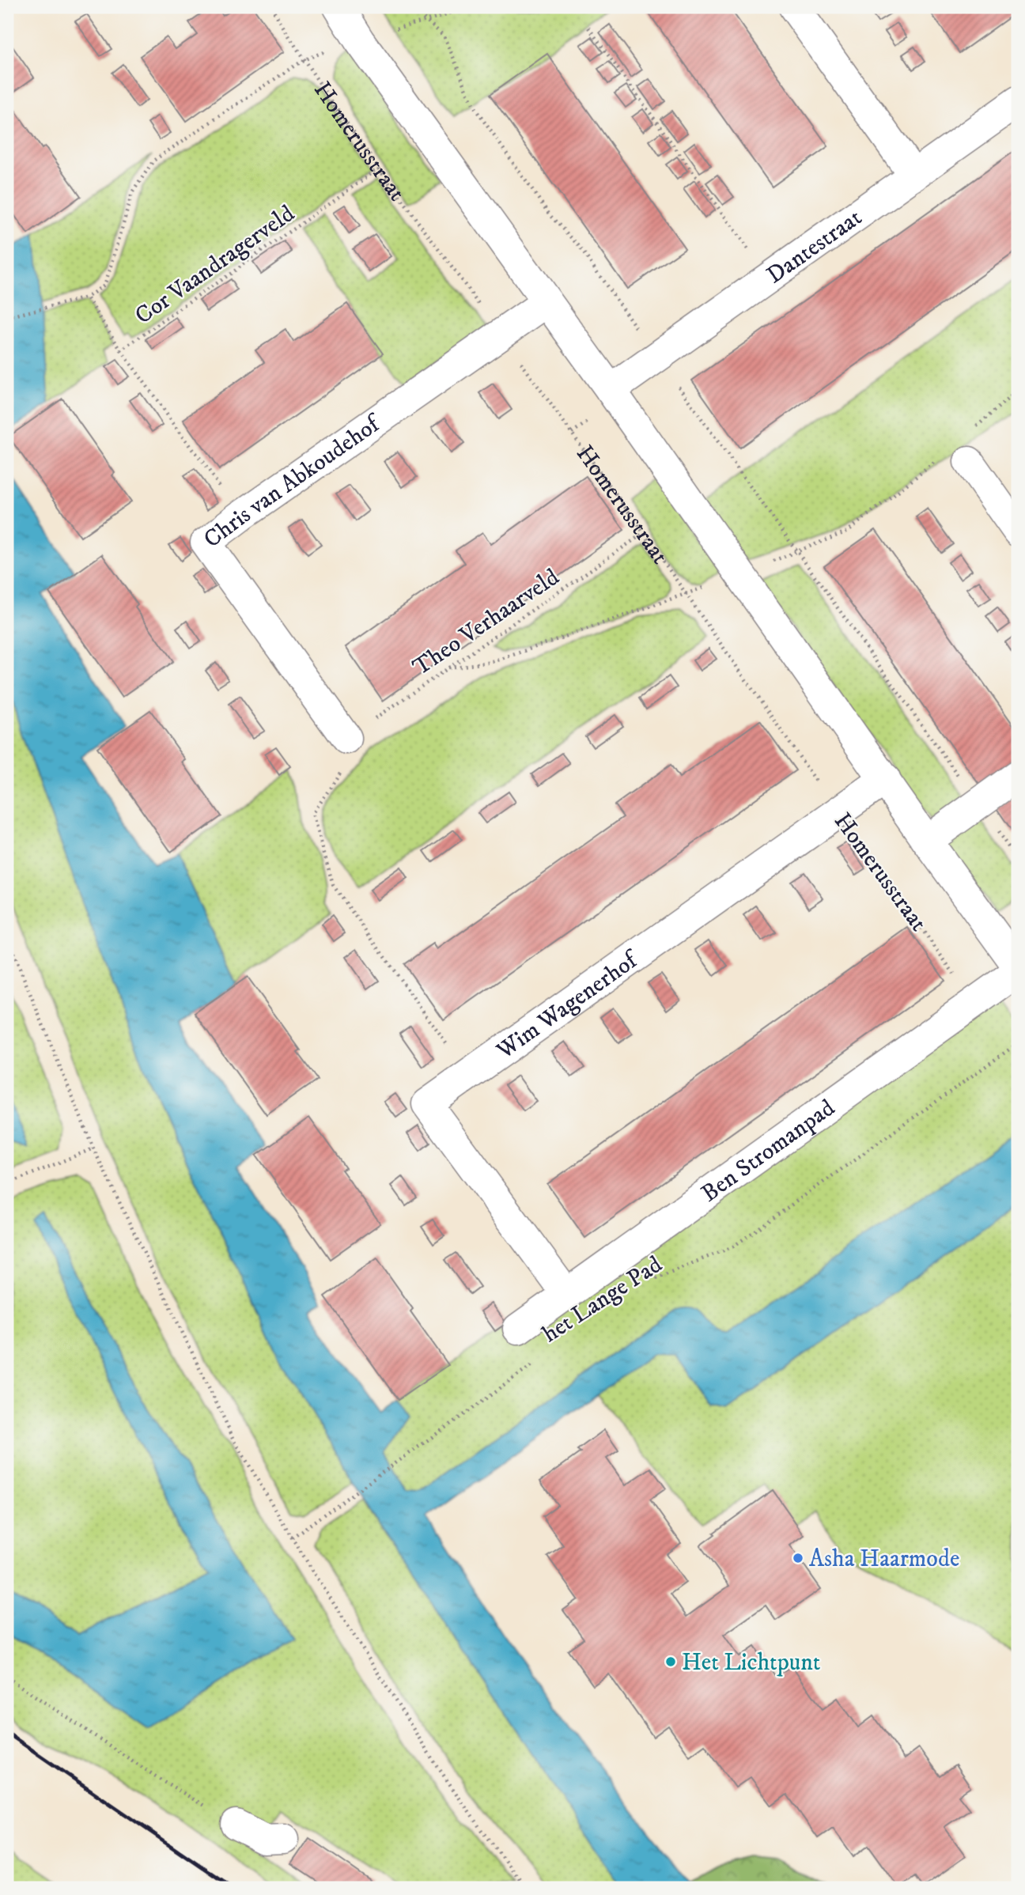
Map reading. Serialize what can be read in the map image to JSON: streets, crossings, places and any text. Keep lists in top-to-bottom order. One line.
{"streets":{"street":["Dantestraat","Chris van Abkoudehof","Wim Wagenerhof","Ben Stromanpad"],"path":["Homerusstraat","Cor Vaandragerveld","Theo Verhaarveld","het Lange Pad"]},"crossings":[["Homerusstraat","Cor Vaandragerveld"],["Homerusstraat","Chris van Abkoudehof"],["Homerusstraat","Theo Verhaarveld"],["Homerusstraat","Wim Wagenerhof"],["Homerusstraat","Ben Stromanpad"],["Chris van Abkoudehof","Theo Verhaarveld"]],"places":["Asha Haarmode","Het Lichtpunt"]}
